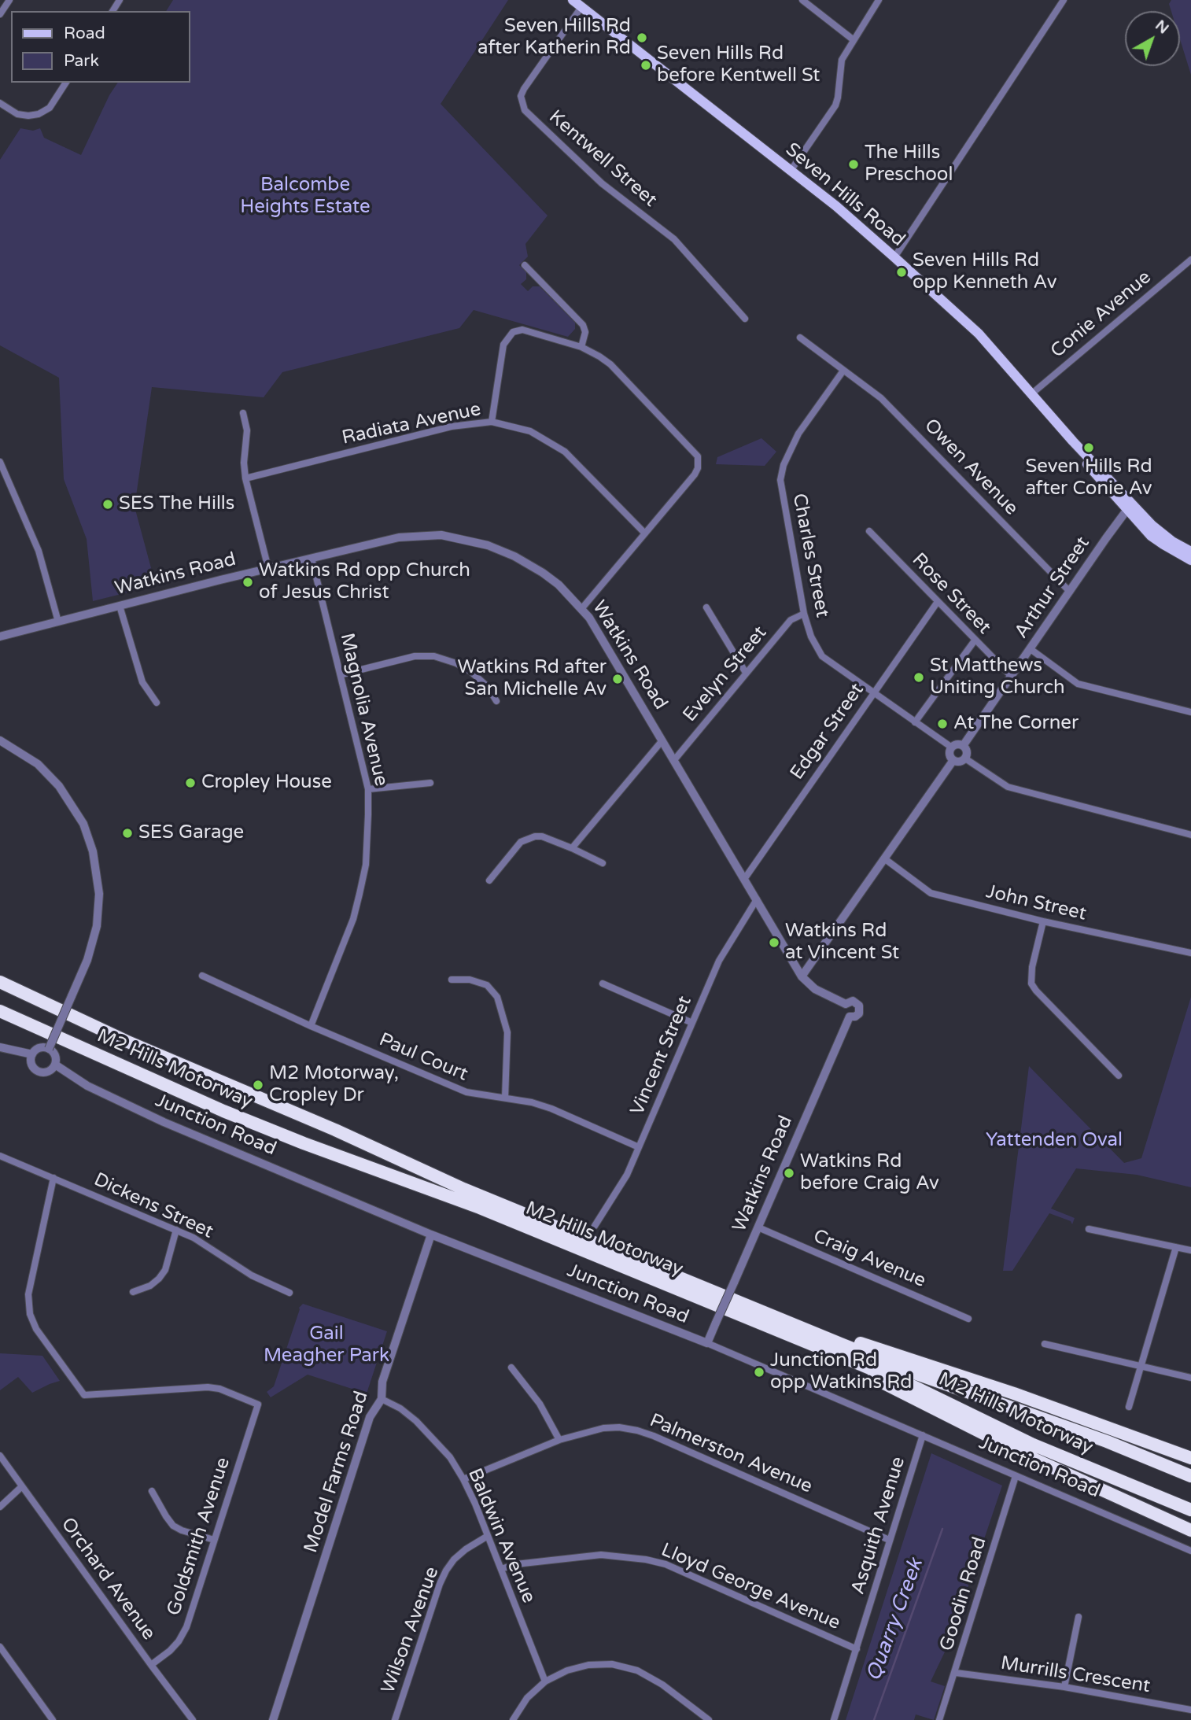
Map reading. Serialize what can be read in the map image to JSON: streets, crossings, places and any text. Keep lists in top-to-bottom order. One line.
{"streets":{"highway":["M2 Hills Motorway"],"main road":["Seven Hills Road"],"street":["Kentwell Street","Conie Avenue","Radiata Avenue","Owen Avenue","Charles Street","Watkins Road","Arthur Street","Rose Street","Evelyn Street","Magnolia Avenue","Edgar Street","John Street","Vincent Street","Paul Court","Junction Road","Dickens Street","Craig Avenue","Palmerston Avenue","Model Farms Road","Asquith Avenue","Baldwin Avenue","Goldsmith Avenue","Orchard Avenue","Lloyd George Avenue","Goodin Road","Wilson Avenue","Murrills Crescent"]},"crossings":[["Kentwell Street","Seven Hills Road"],["Seven Hills Road","Conie Avenue"],["Seven Hills Road","Arthur Street"],["Owen Avenue","Charles Street"],["Owen Avenue","Arthur Street"],["Charles Street","Arthur Street"],["Charles Street","Evelyn Street"],["Charles Street","Edgar Street"],["Watkins Road","Evelyn Street"],["Watkins Road","Magnolia Avenue"],["Watkins Road","Edgar Street"],["Watkins Road","Vincent Street"],["Watkins Road","Junction Road"],["Watkins Road","Craig Avenue"],["Arthur Street","Rose Street"],["Rose Street","Edgar Street"],["Magnolia Avenue","Paul Court"],["Vincent Street","Paul Court"],["Junction Road","Model Farms Road"],["Junction Road","Asquith Avenue"],["Junction Road","Goodin Road"],["Dickens Street","Goldsmith Avenue"],["Palmerston Avenue","Asquith Avenue"],["Palmerston Avenue","Baldwin Avenue"],["Model Farms Road","Baldwin Avenue"],["Asquith Avenue","Lloyd George Avenue"],["Baldwin Avenue","Lloyd George Avenue"],["Baldwin Avenue","Wilson Avenue"],["Goldsmith Avenue","Orchard Avenue"],["Goodin Road","Murrills Crescent"]],"water":["Quarry Creek"],"parks":["Balcombe Heights Estate","Yattenden Oval","Gail Meagher Park"],"places":["Seven Hills Rd after Katherin Rd","Seven Hills Rd before Kentwell St","The Hills Preschool","Seven Hills Rd opp Kenneth Av","Seven Hills Rd after Conie Av","SES The Hills","Watkins Rd opp Church of Jesus Christ","St Matthews Uniting Church","Watkins Rd after San Michelle Av","At The Corner","Cropley House","SES Garage","Watkins Rd at Vincent St","M2 Motorway, Cropley Dr","Watkins Rd before Craig Av","Junction Rd opp Watkins Rd"],"legend":["Road","Park"],"north":"top right"}
